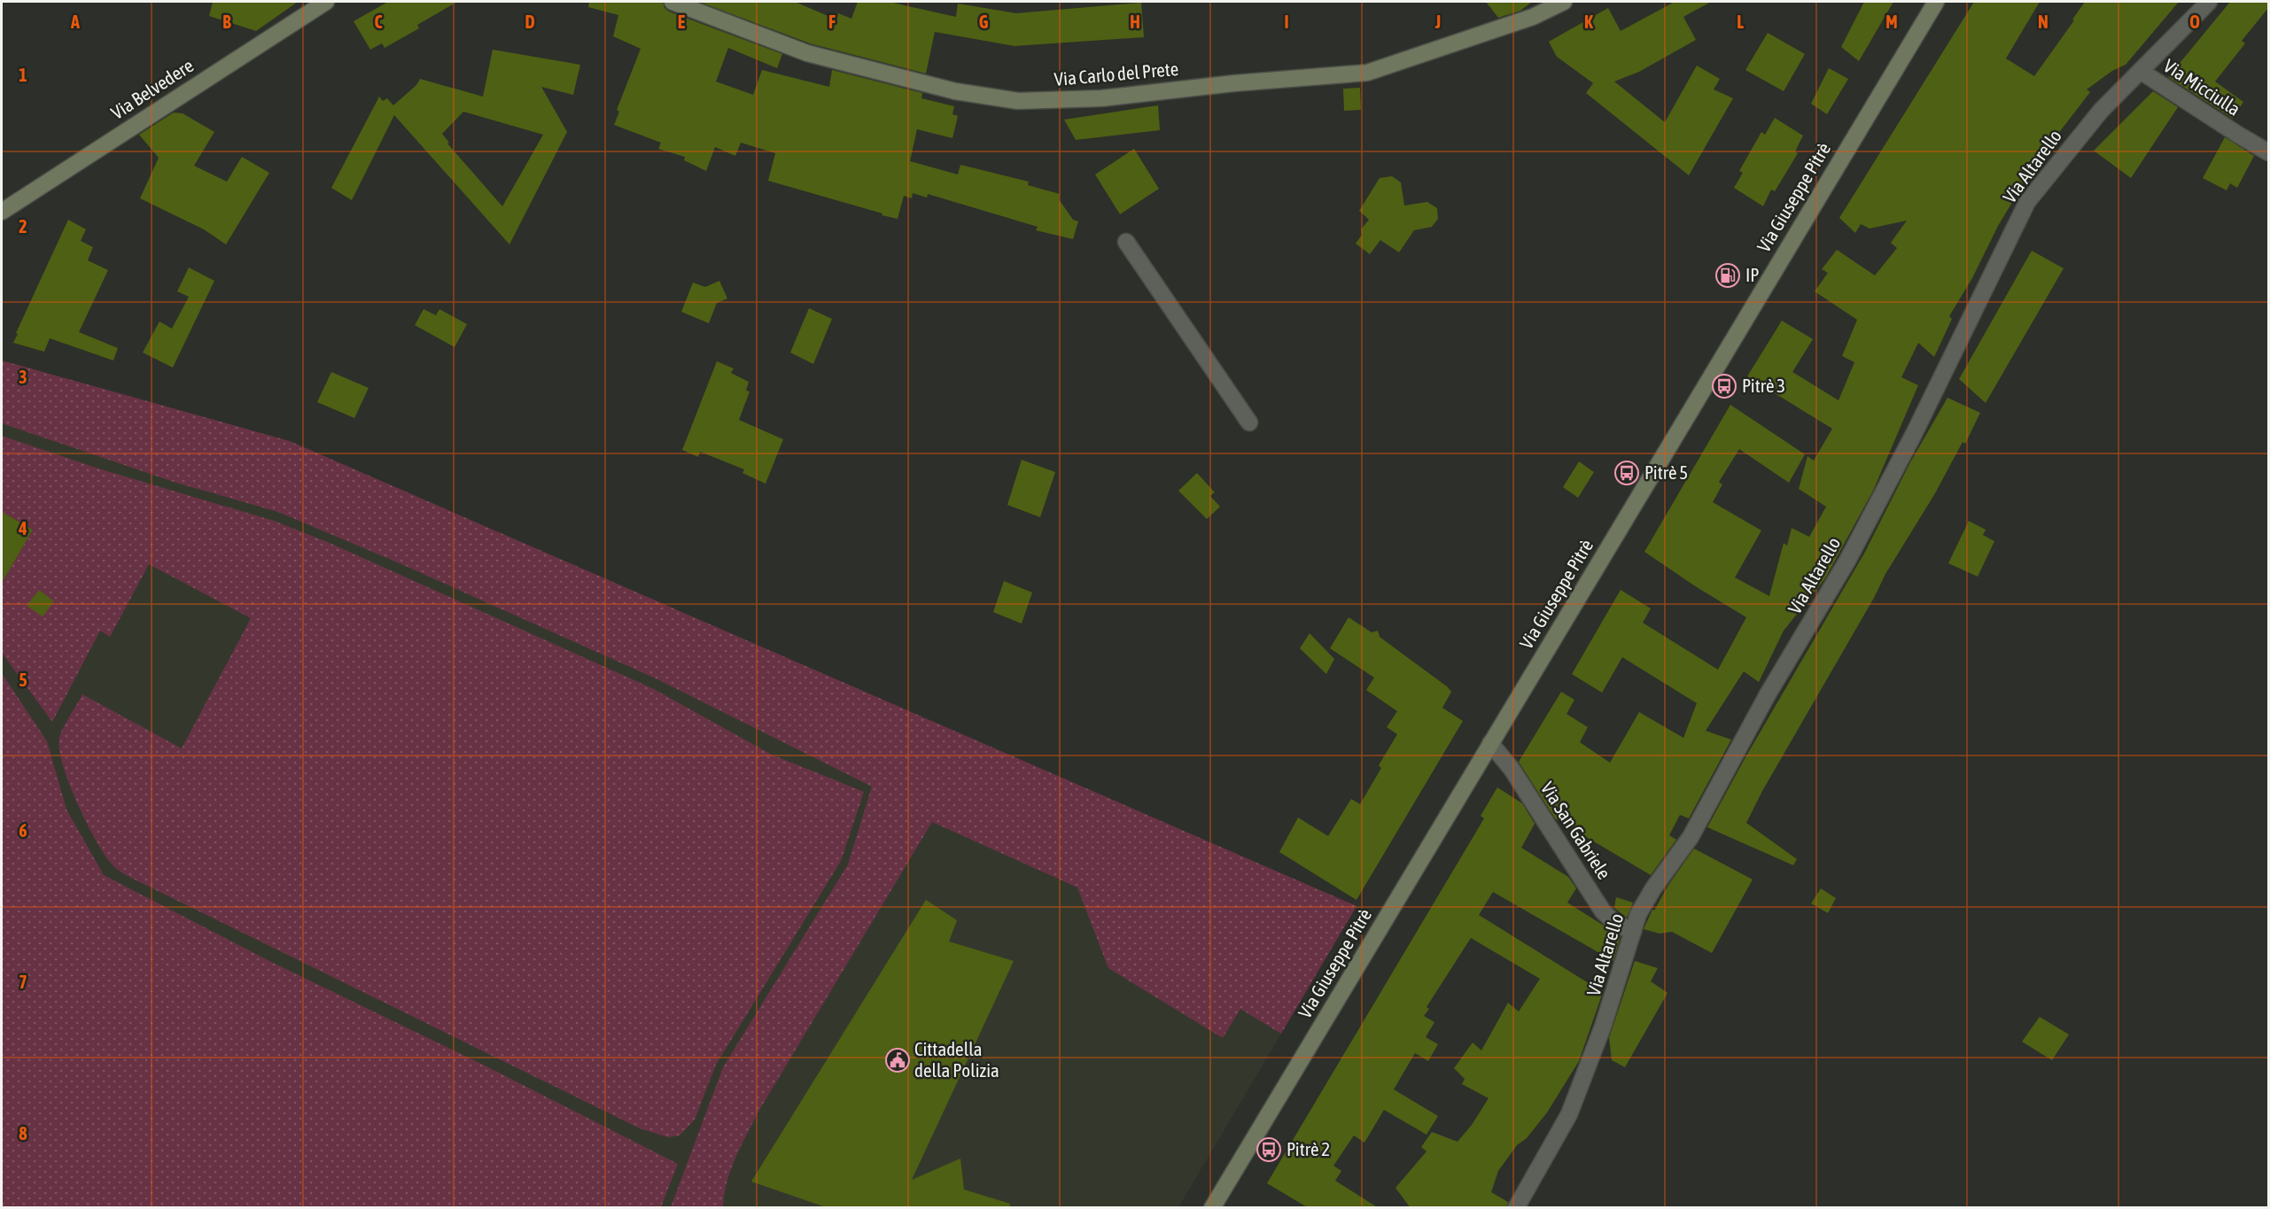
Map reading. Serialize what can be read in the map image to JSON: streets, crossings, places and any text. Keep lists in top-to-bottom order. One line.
{"streets":{"street":["Via Carlo del Prete","Via Micciulla","Via Belvedere","Via Altarello","Via Giuseppe Pitrè","Via San Gabriele"]},"crossings":[["Via Micciulla","Via Altarello"],["Via Altarello","Via San Gabriele"],["Via Giuseppe Pitrè","Via San Gabriele"]],"places":{"fuel station":["IP"],"bus stop":["Pitrè 3","Pitrè 5","Pitrè 2"],"public building":["Cittadella della Polizia"]},"grid":{"columns":["A","B","C","D","E","F","G","H","I","J","K","L","M","N","O"],"rows":["1","2","3","4","5","6","7","8"]}}
